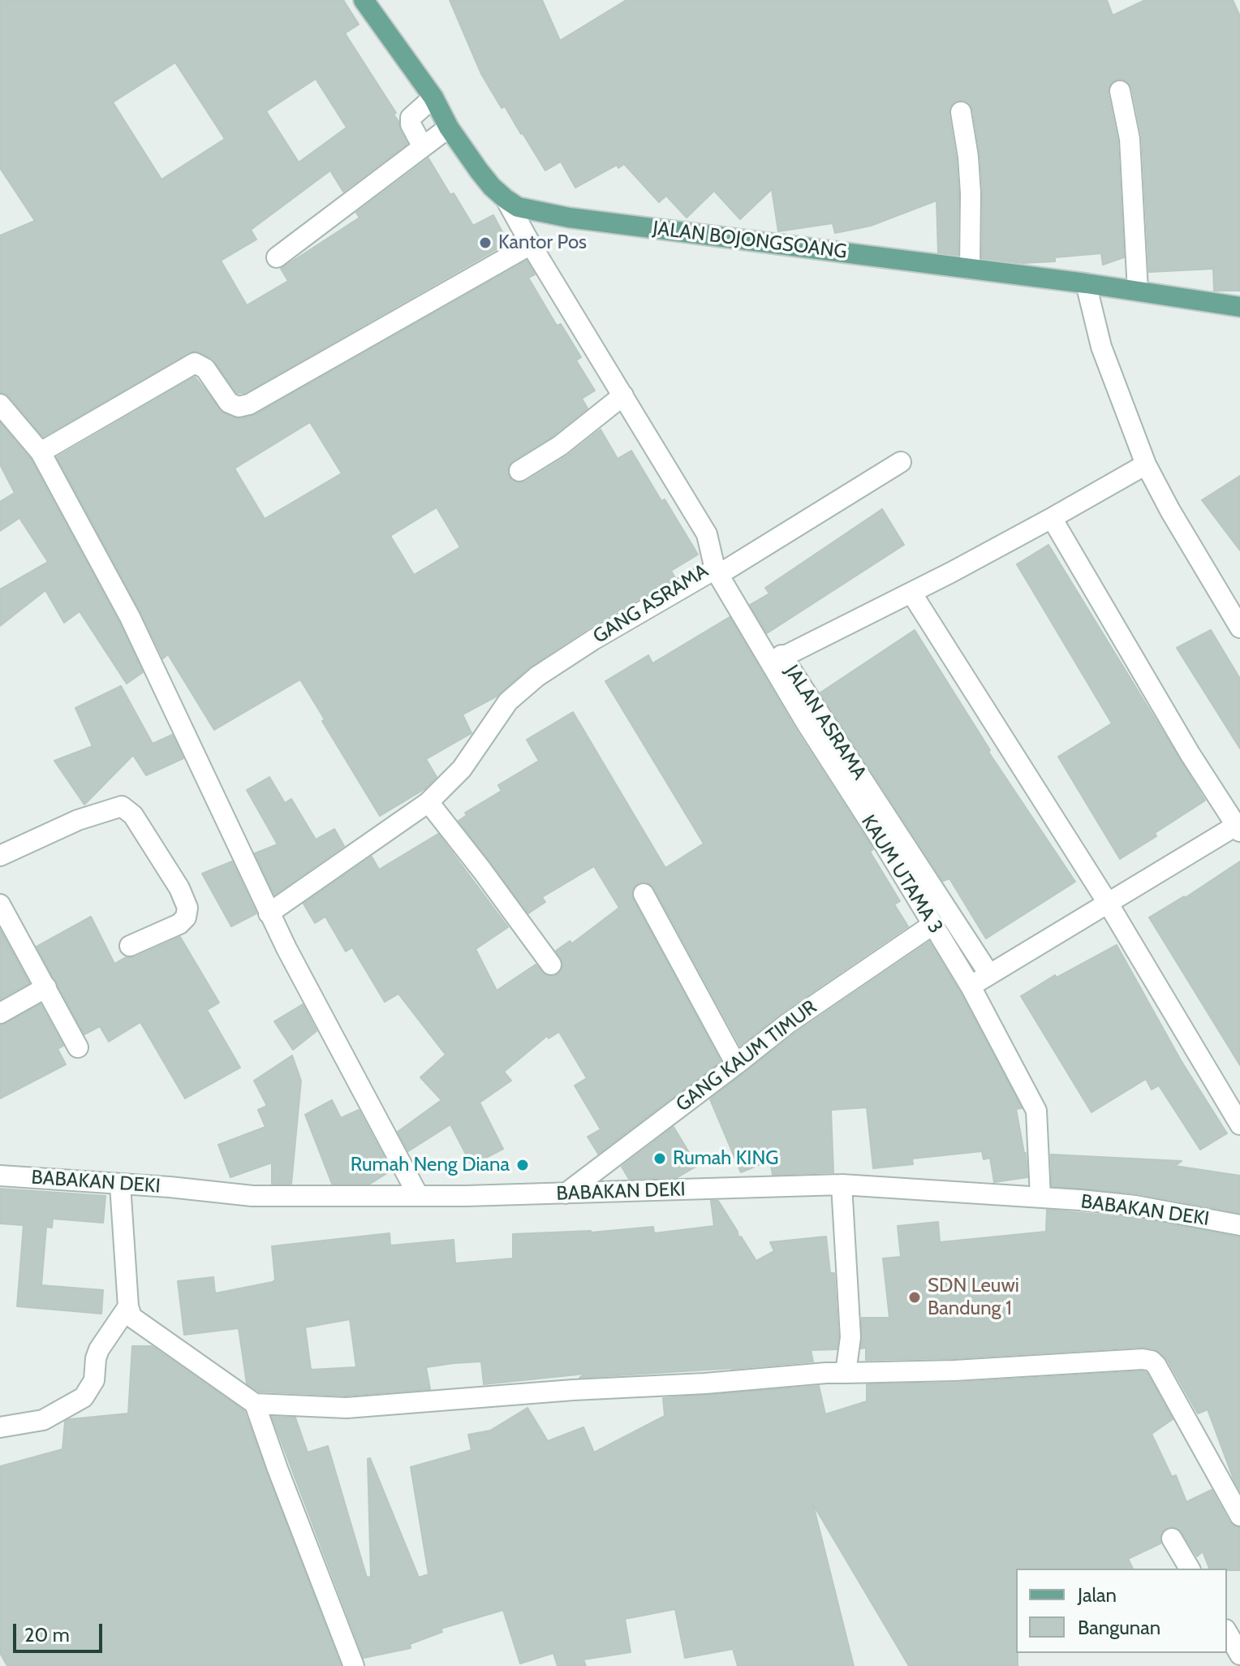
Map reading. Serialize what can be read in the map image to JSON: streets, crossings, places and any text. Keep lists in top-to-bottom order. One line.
{"streets":{"main road":["JALAN BOJONGSOANG"],"street":["GANG ASRAMA","JALAN ASRAMA","KAUM UTAMA 3","GANG KAUM TIMUR","BABAKAN DEKI"]},"crossings":[["JALAN BOJONGSOANG","GANG ASRAMA"],["GANG ASRAMA","KAUM UTAMA 3"],["JALAN ASRAMA","KAUM UTAMA 3"],["KAUM UTAMA 3","GANG KAUM TIMUR"],["KAUM UTAMA 3","BABAKAN DEKI"],["GANG KAUM TIMUR","BABAKAN DEKI"]],"places":["Kantor Pos","Rumah KING","Rumah Neng Diana","SDN Leuwi Bandung 1"],"legend":["Jalan","Bangunan"],"scale_bar":"20 m"}
